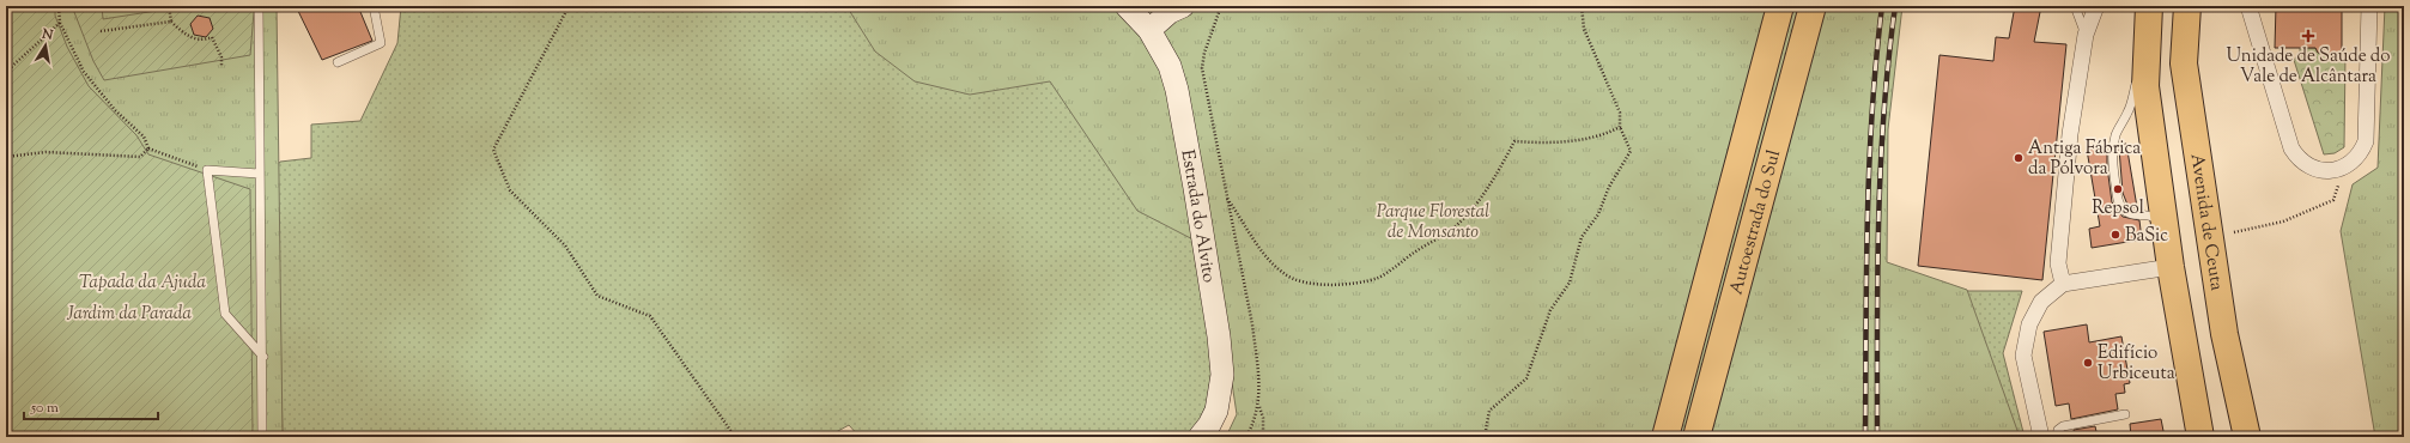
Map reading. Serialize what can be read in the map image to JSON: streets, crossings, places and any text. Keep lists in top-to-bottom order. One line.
{"streets":{"highway":["Autoestrada do Sul","Avenida de Ceuta"],"street":["Estrada do Alvito"]},"parks":["Parque Florestal de Monsanto","Tapada da Ajuda","Jardim da Parada"],"places":{"health":["Unidade de Saúde do Vale de Alcântara"],"other":["Antiga Fábrica da Pólvora","Repsol","BaSic","Edifício Urbiceuta"]},"scale_bar":"50 m","north":"top"}
